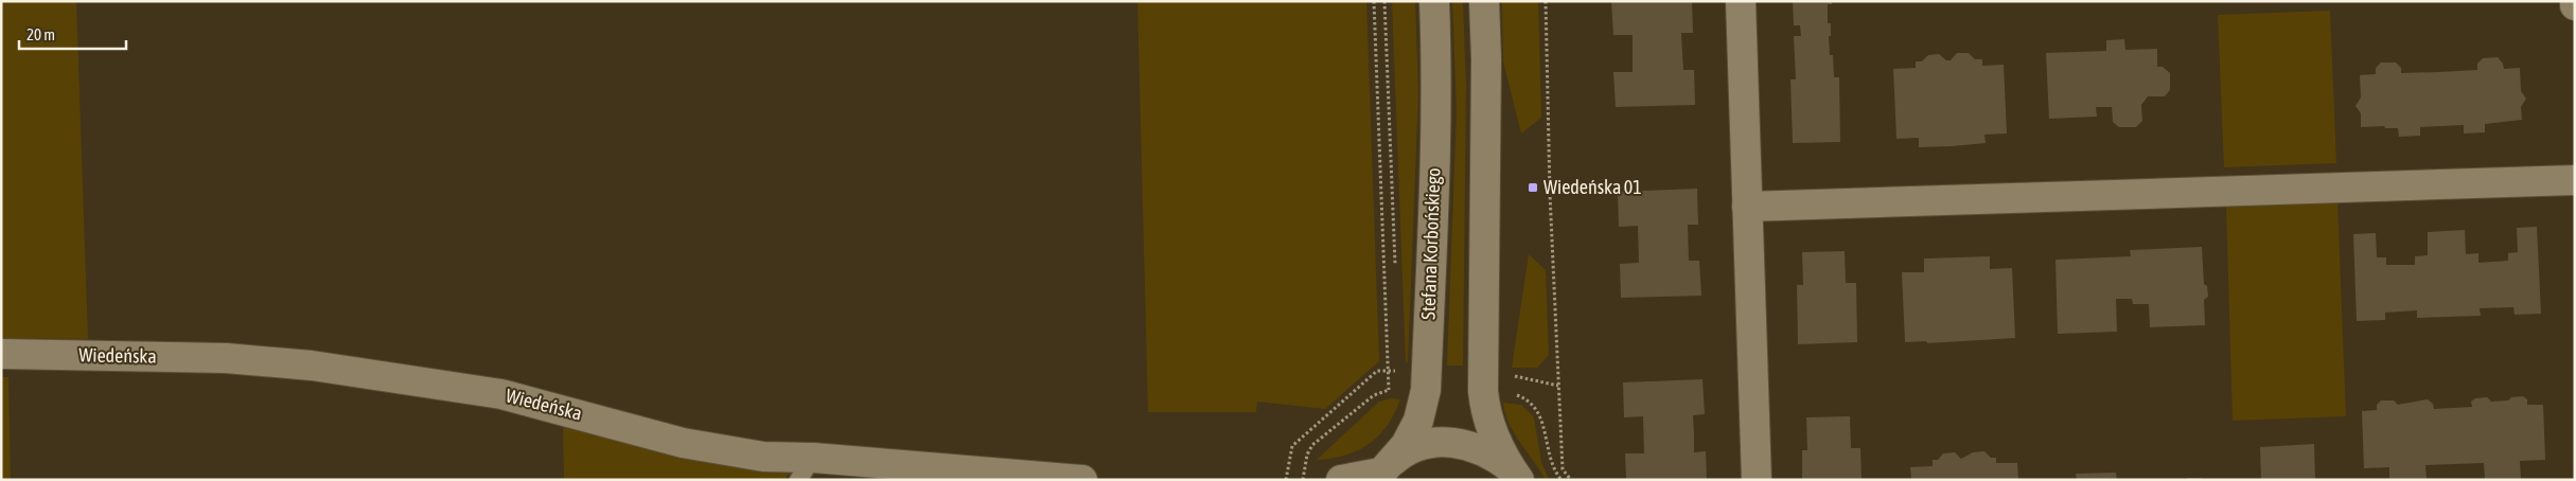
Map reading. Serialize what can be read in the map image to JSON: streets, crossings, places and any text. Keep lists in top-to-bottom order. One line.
{"streets":{"street":["Stefana Korbońskiego","Wiedeńska"]},"places":{"transit":["Wiedeńska 01"]},"scale_bar":"20 m"}
